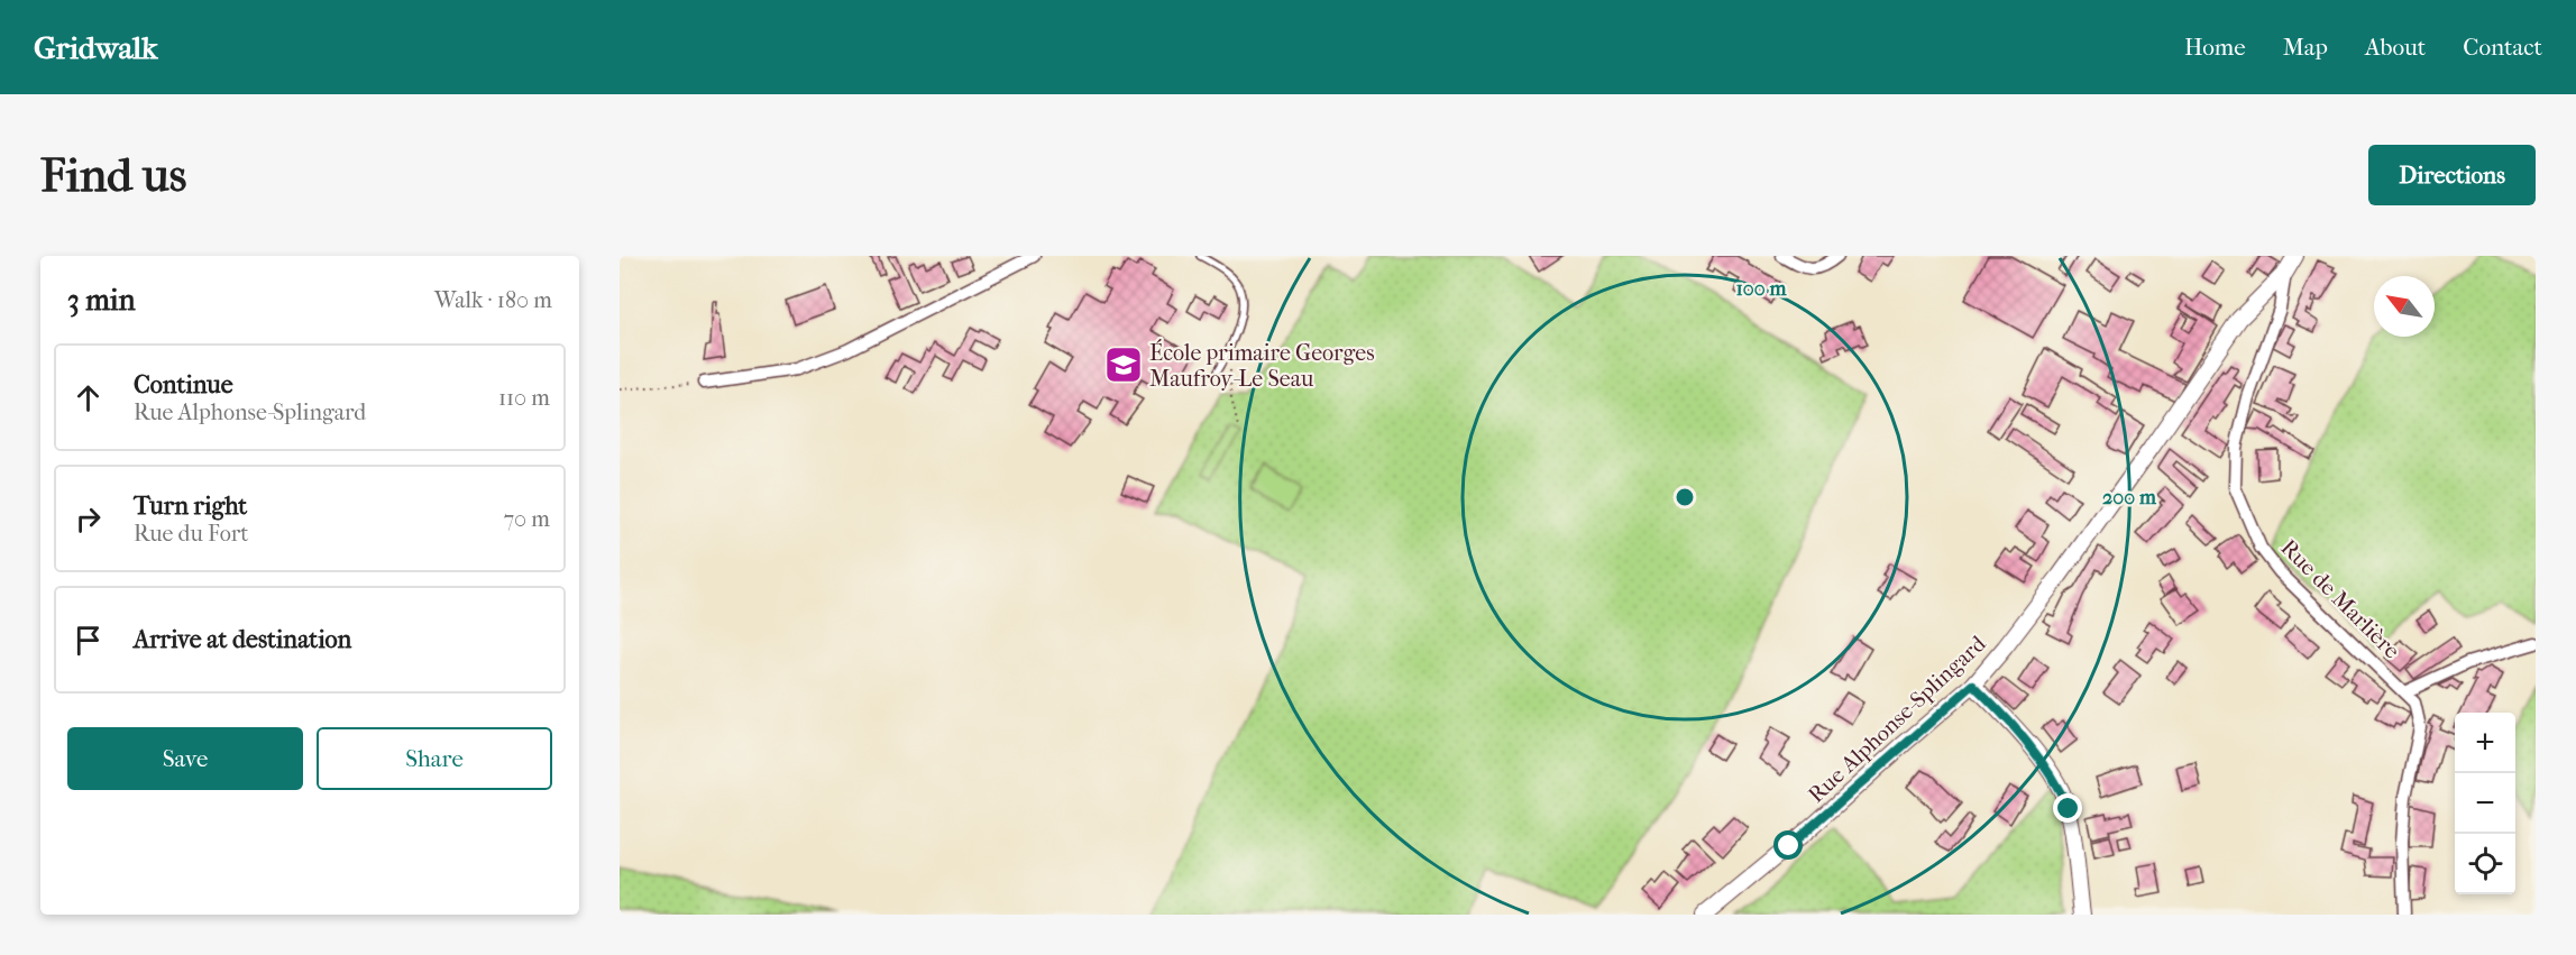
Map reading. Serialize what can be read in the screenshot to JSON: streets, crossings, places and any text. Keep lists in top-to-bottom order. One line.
{"streets":{"street":["Rue de Marlière","Rue Alphonse-Splingard"]},"crossings":[["Rue de Marlière","Rue Alphonse-Splingard"]],"places":{"school or university":["École primaire Georges Maufroy-Le Seau"]},"north":"top left","page":{"header":"Gridwalk","nav":["Home","Map","About","Contact"],"buttons":["Directions",["Save","Share"]],"title":"Find us","heading":["3 min","Walk · 180 m"],"list":[["Continue","Rue Alphonse-Splingard","110 m"],["Turn right","Rue du Fort","70 m"],"Arrive at destination"],"map_buttons":["+","−"]},"rings":["100 m","200 m"]}
